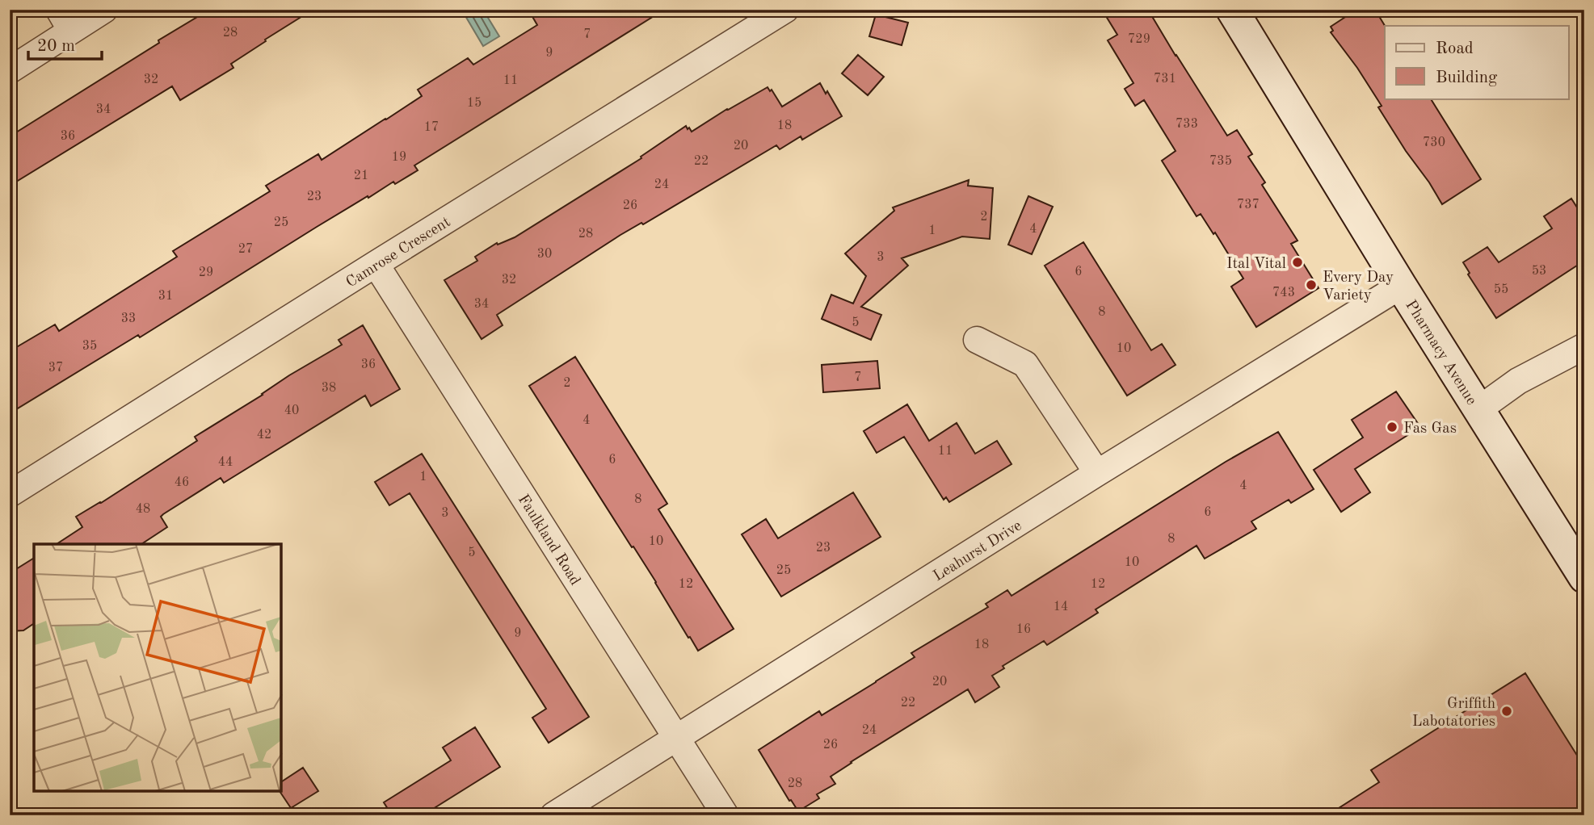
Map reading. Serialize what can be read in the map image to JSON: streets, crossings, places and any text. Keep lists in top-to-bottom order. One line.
{"streets":{"street":["Camrose Crescent","Pharmacy Avenue","Faulkland Road","Leahurst Drive"]},"crossings":[["Camrose Crescent","Faulkland Road"],["Pharmacy Avenue","Leahurst Drive"],["Faulkland Road","Leahurst Drive"]],"places":["Ital Vital","Every Day Variety","Fas Gas","Griffith Labotatories"],"house_numbers":["28","7","729","9","731","32","11","15","34","733","18","17","36","730","20","19","22","735","21","24","23","737","26","2","25","4","1","28","27","30","3","53","6","29","32","55","743","31","34","8","33","5","35","10","36","37","7","2","38","40","4","42","11","6","44","1","46","4","8","48","6","3","8","10","23","5","10","25","12","12","14","16","9","18","20","22","24","26","28"],"legend":["Road","Building"],"scale_bar":"20 m"}
